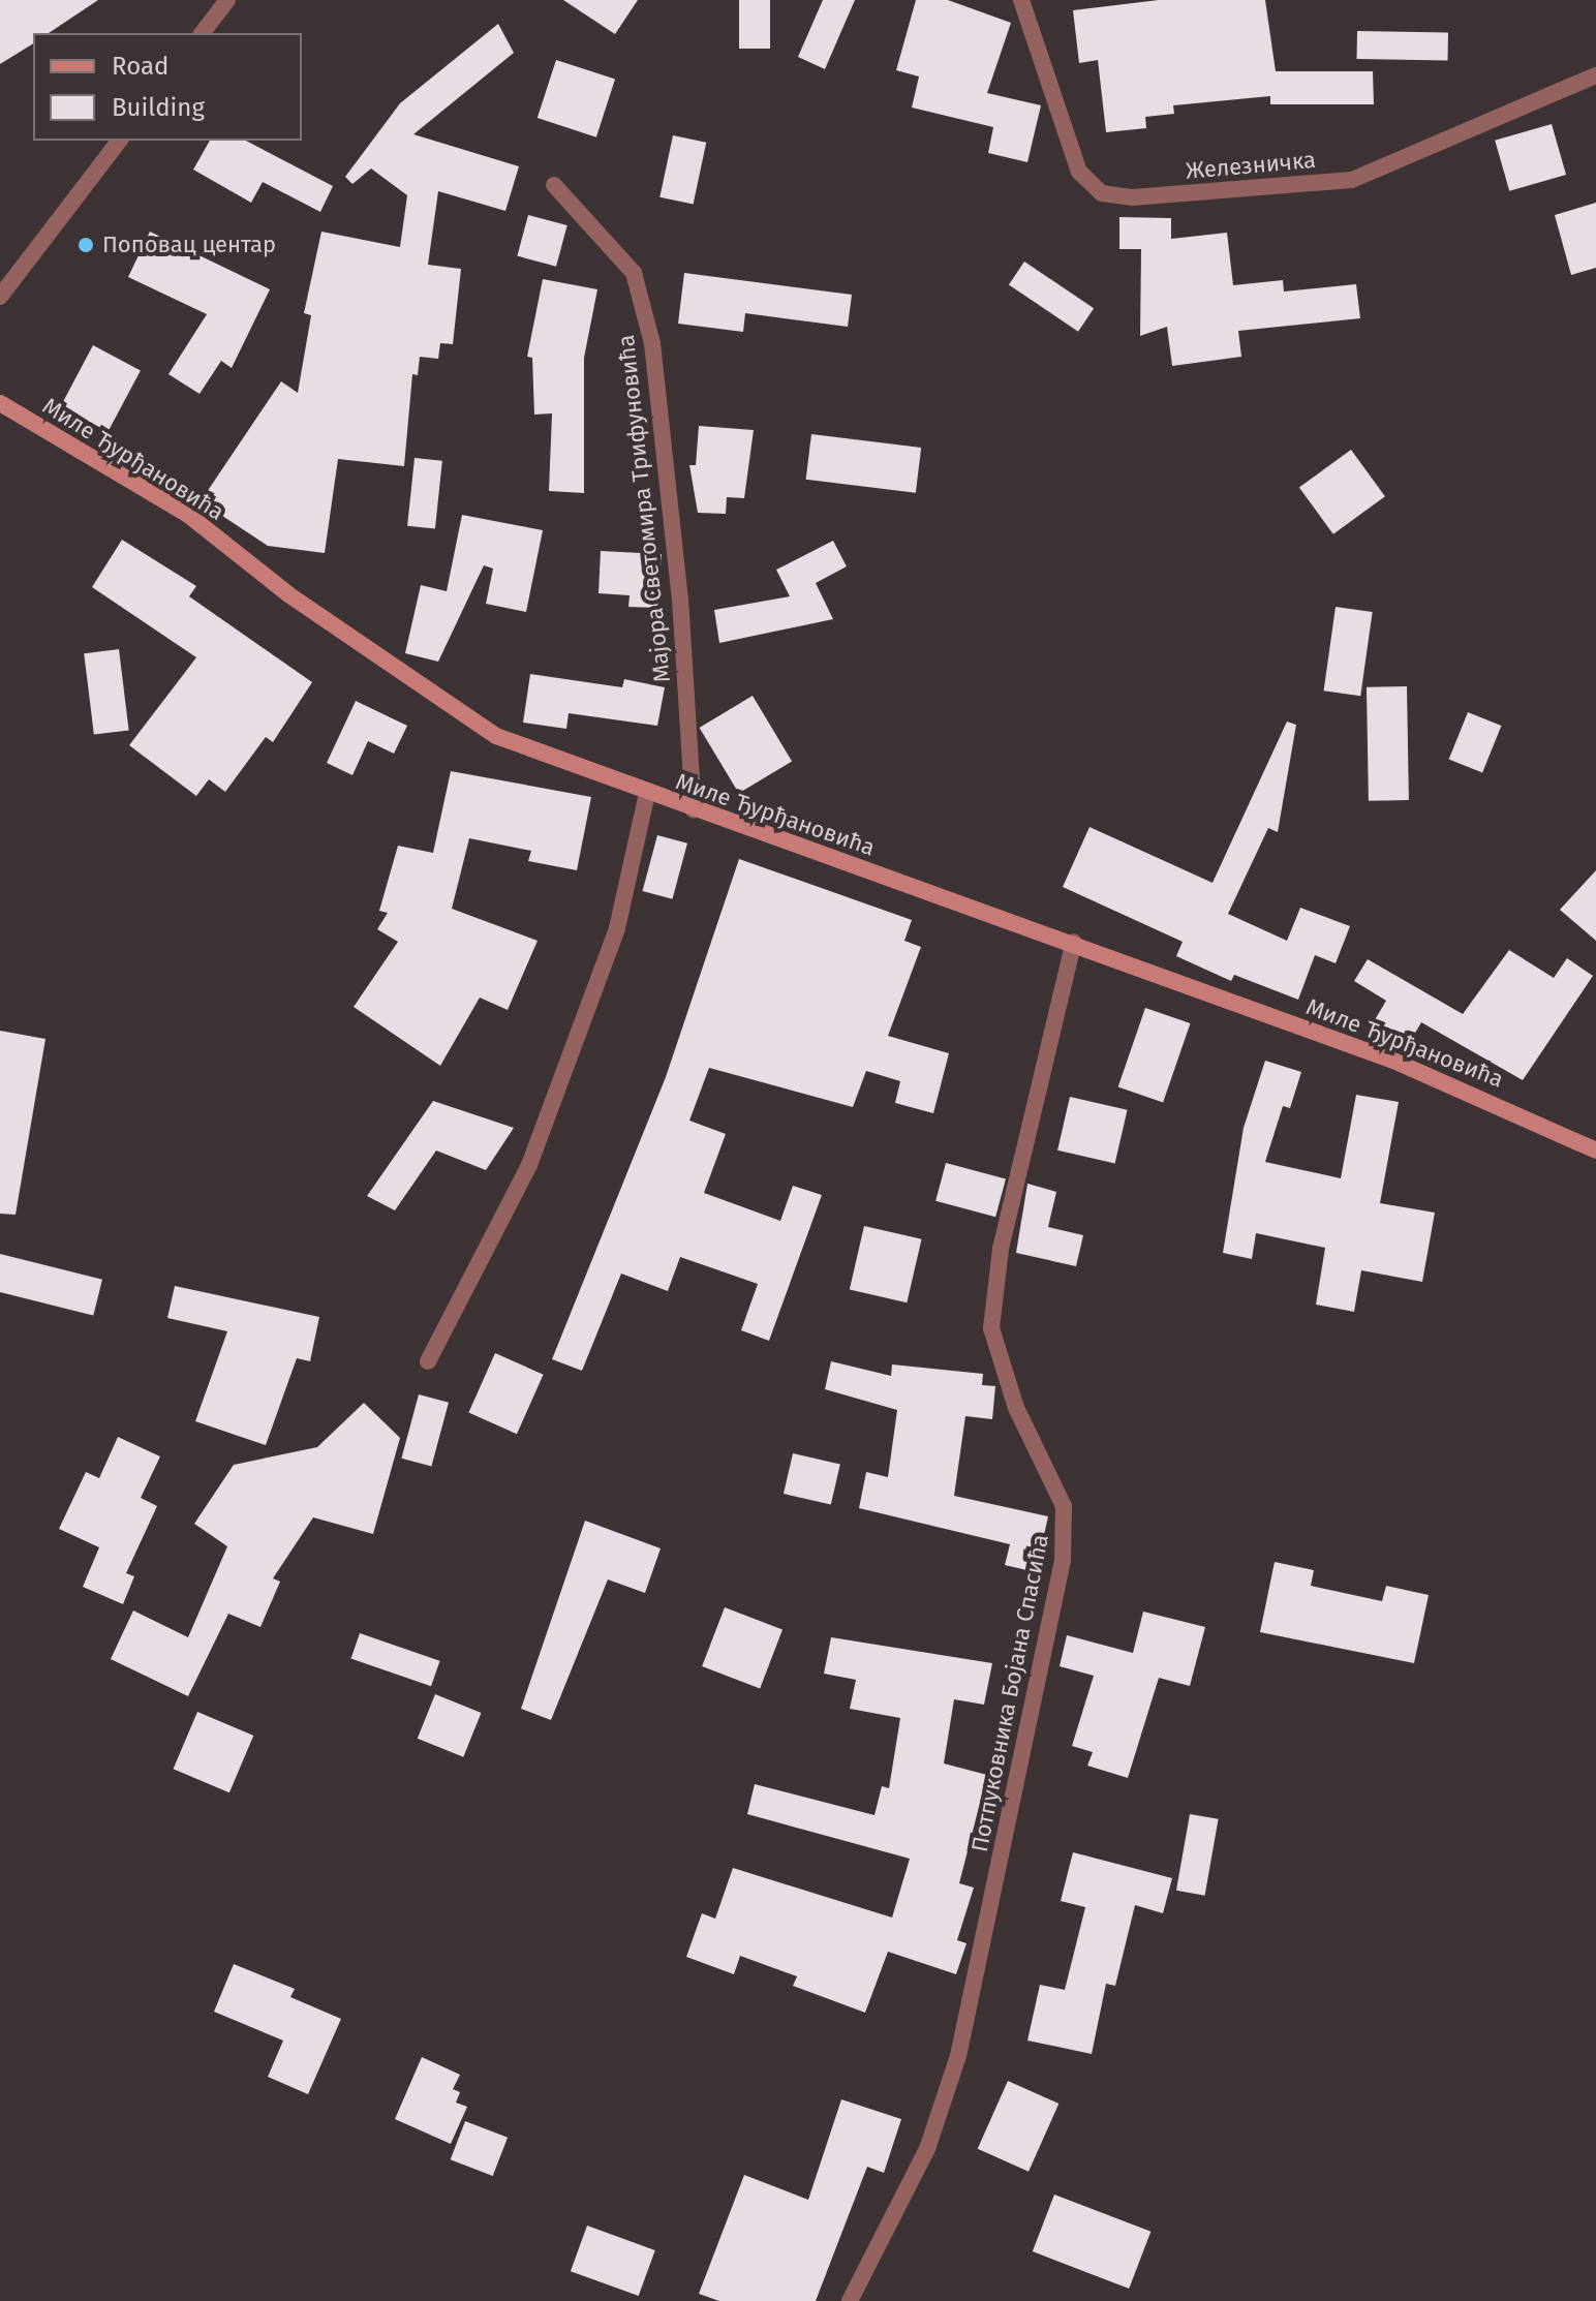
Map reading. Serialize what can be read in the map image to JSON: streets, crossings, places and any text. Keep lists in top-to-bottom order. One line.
{"streets":{"street":["Железничка","Миле Ђурђановића","Мајора Светомира Трифуновића","Потпуковника Бојана Спасића"]},"crossings":[["Миле Ђурђановића","Мајора Светомира Трифуновића"],["Миле Ђурђановића","Потпуковника Бојана Спасића"]],"places":["Поповац центар"],"legend":["Road","Building"]}
